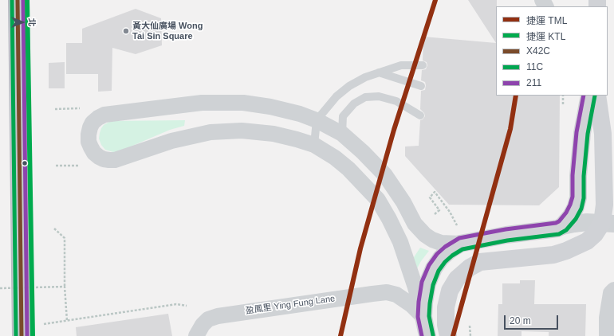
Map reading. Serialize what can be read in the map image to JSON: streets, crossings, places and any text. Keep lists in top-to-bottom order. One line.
{"streets":{"street":["盈鳳里 Ying Fung Lane"]},"places":["黃大仙廣場 Wong Tai Sin Square"],"lines":["metro line TML","metro line KTL","transit line X42C","transit line 11C","transit line 211"],"legend":["捷運 TML","捷運 KTL","X42C","11C","211"],"scale_bar":"20 m","north":"right"}
